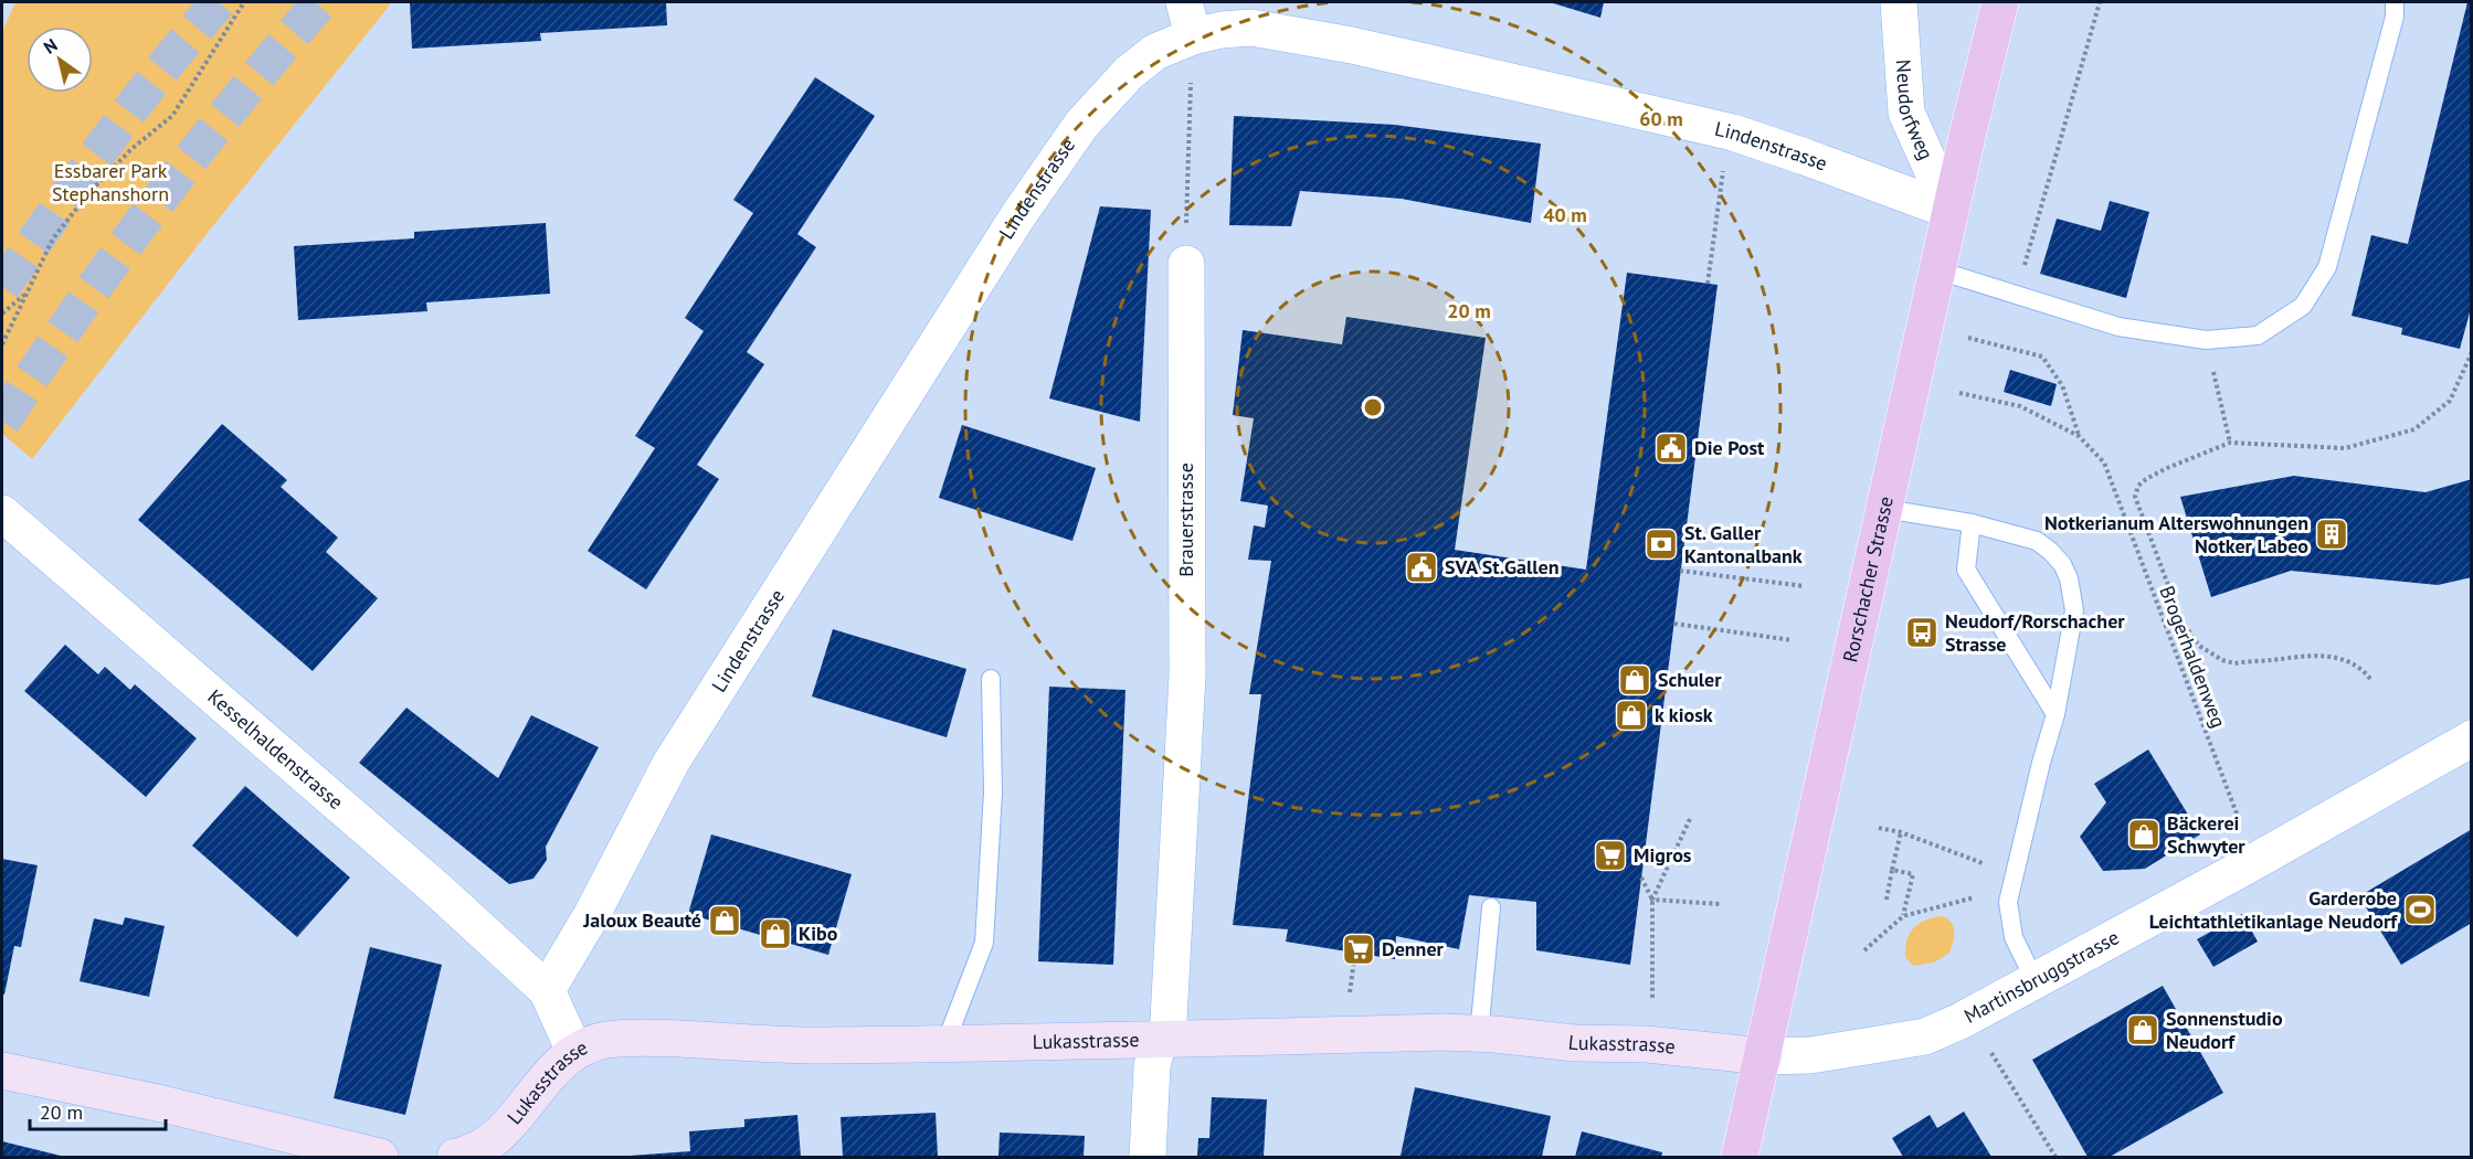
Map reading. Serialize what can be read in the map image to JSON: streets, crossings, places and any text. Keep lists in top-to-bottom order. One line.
{"streets":{"main road":["Rorschacher Strasse","Lukasstrasse"],"street":["Neudorfweg","Lindenstrasse","Brauerstrasse","Kesselhaldenstrasse","Martinsbruggstrasse"],"path":["Brogerhaldenweg"]},"crossings":[["Neudorfweg","Lindenstrasse"],["Neudorfweg","Rorschacher Strasse"],["Lindenstrasse","Rorschacher Strasse"],["Lindenstrasse","Kesselhaldenstrasse"],["Brauerstrasse","Lukasstrasse"],["Rorschacher Strasse","Martinsbruggstrasse"],["Rorschacher Strasse","Lukasstrasse"],["Martinsbruggstrasse","Lukasstrasse"]],"parks":["Essbarer Park Stephanshorn"],"places":{"public building":["Die Post","SVA St.Gallen"],"building":["Notkerianum Alterswohnungen Notker Labeo"],"bank":["St. Galler Kantonalbank"],"bus stop":["Neudorf/Rorschacher Strasse"],"shop":["Schuler","k kiosk","Bäckerei Schwyter","Jaloux Beauté","Kibo","Sonnenstudio Neudorf"],"supermarket":["Migros","Denner"],"sports":["Garderobe Leichtathletikanlage Neudorf"]},"scale_bar":"20 m","north":"top left","rings":["60 m","40 m","20 m"]}
